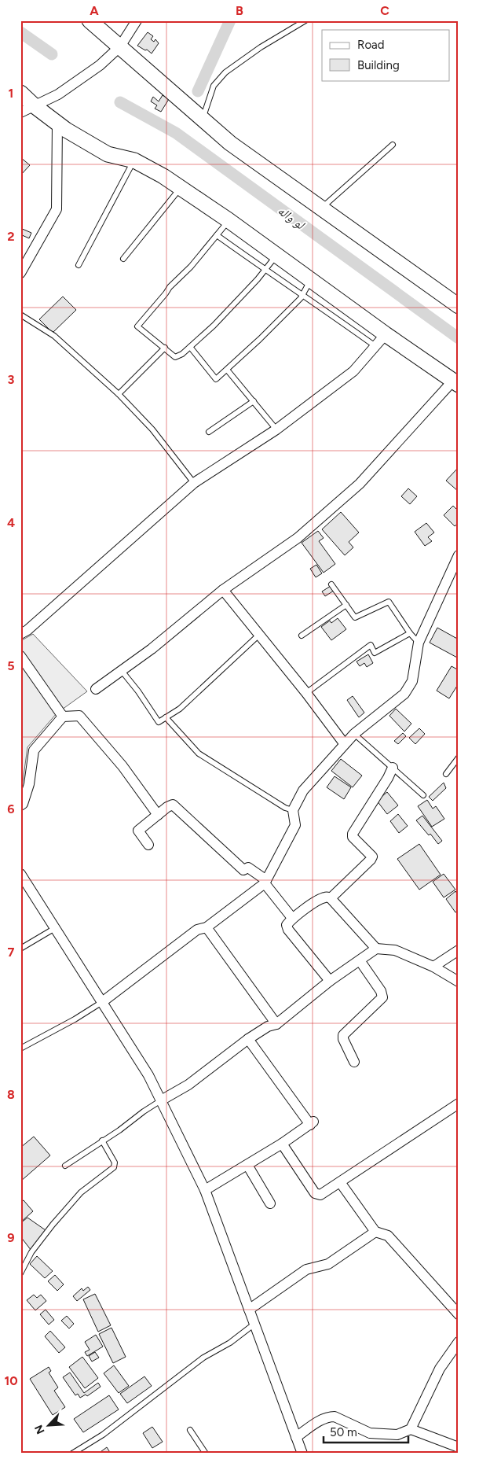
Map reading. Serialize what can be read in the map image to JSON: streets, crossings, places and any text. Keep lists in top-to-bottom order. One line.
{"water":["لو واله"],"legend":["Road","Building"],"scale_bar":"50 m","north":"bottom left","grid":{"columns":["A","B","C"],"rows":["1","2","3","4","5","6","7","8","9","10"]}}
